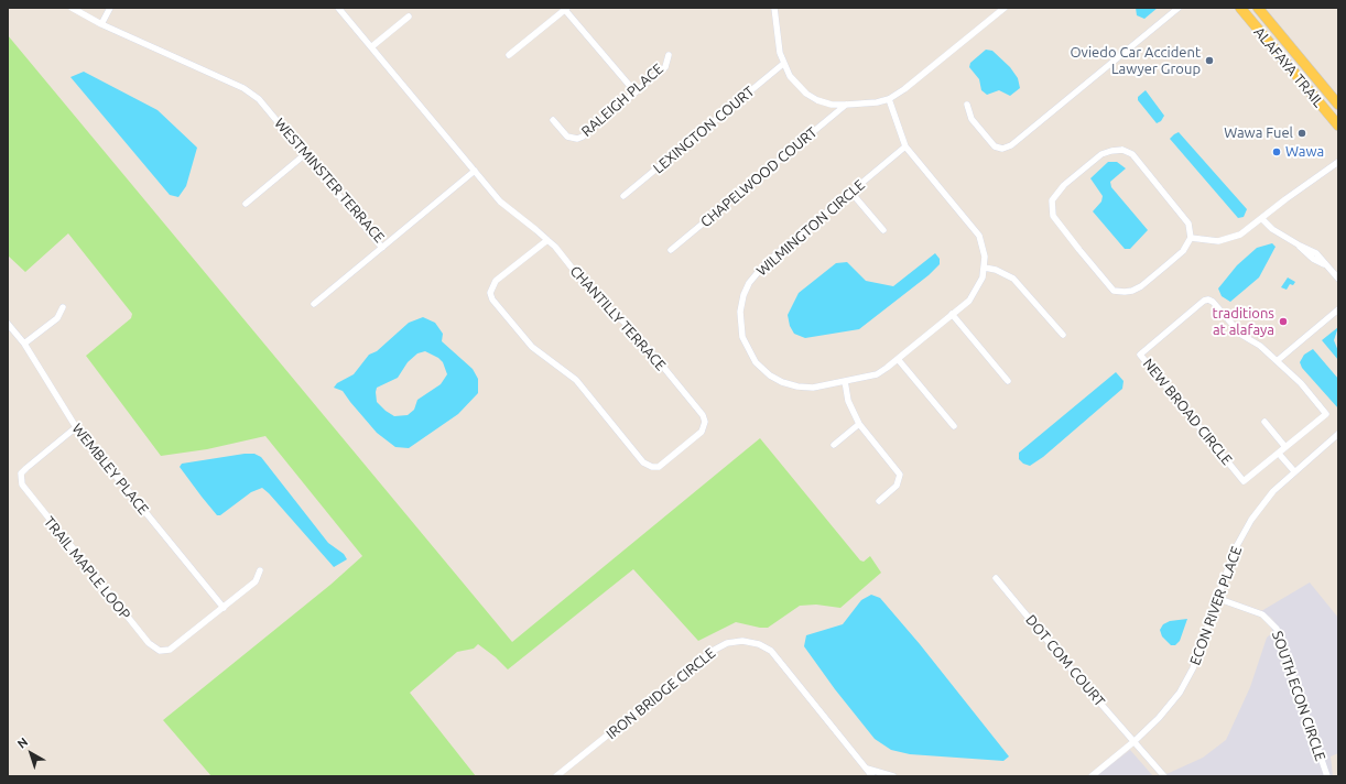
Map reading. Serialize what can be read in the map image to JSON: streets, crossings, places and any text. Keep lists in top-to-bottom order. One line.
{"streets":{"main road":["ALAFAYA TRAIL"],"street":["RALEIGH PLACE","LEXINGTON COURT","CHAPELWOOD COURT","WESTMINSTER TERRACE","WILMINGTON CIRCLE","CHANTILLY TERRACE","NEW BROAD CIRCLE","WEMBLEY PLACE","TRAIL MAPLE LOOP","ECON RIVER PLACE","DOT COM COURT","IRON BRIDGE CIRCLE","SOUTH ECON CIRCLE"]},"crossings":[["WESTMINSTER TERRACE","CHANTILLY TERRACE"],["WEMBLEY PLACE","TRAIL MAPLE LOOP"],["ECON RIVER PLACE","DOT COM COURT"],["ECON RIVER PLACE","SOUTH ECON CIRCLE"]],"places":["Oviedo Car Accident Lawyer Group","Wawa Fuel","Wawa","traditions at alafaya"],"north":"top left"}
